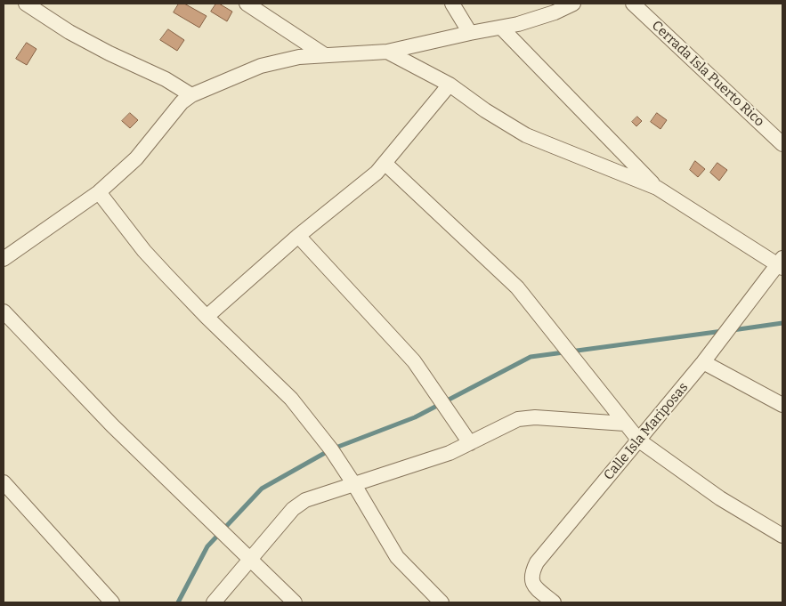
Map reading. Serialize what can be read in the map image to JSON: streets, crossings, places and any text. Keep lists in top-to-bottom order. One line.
{"streets":{"street":["Cerrada Isla Puerto Rico","Calle Isla Mariposas"]}}
